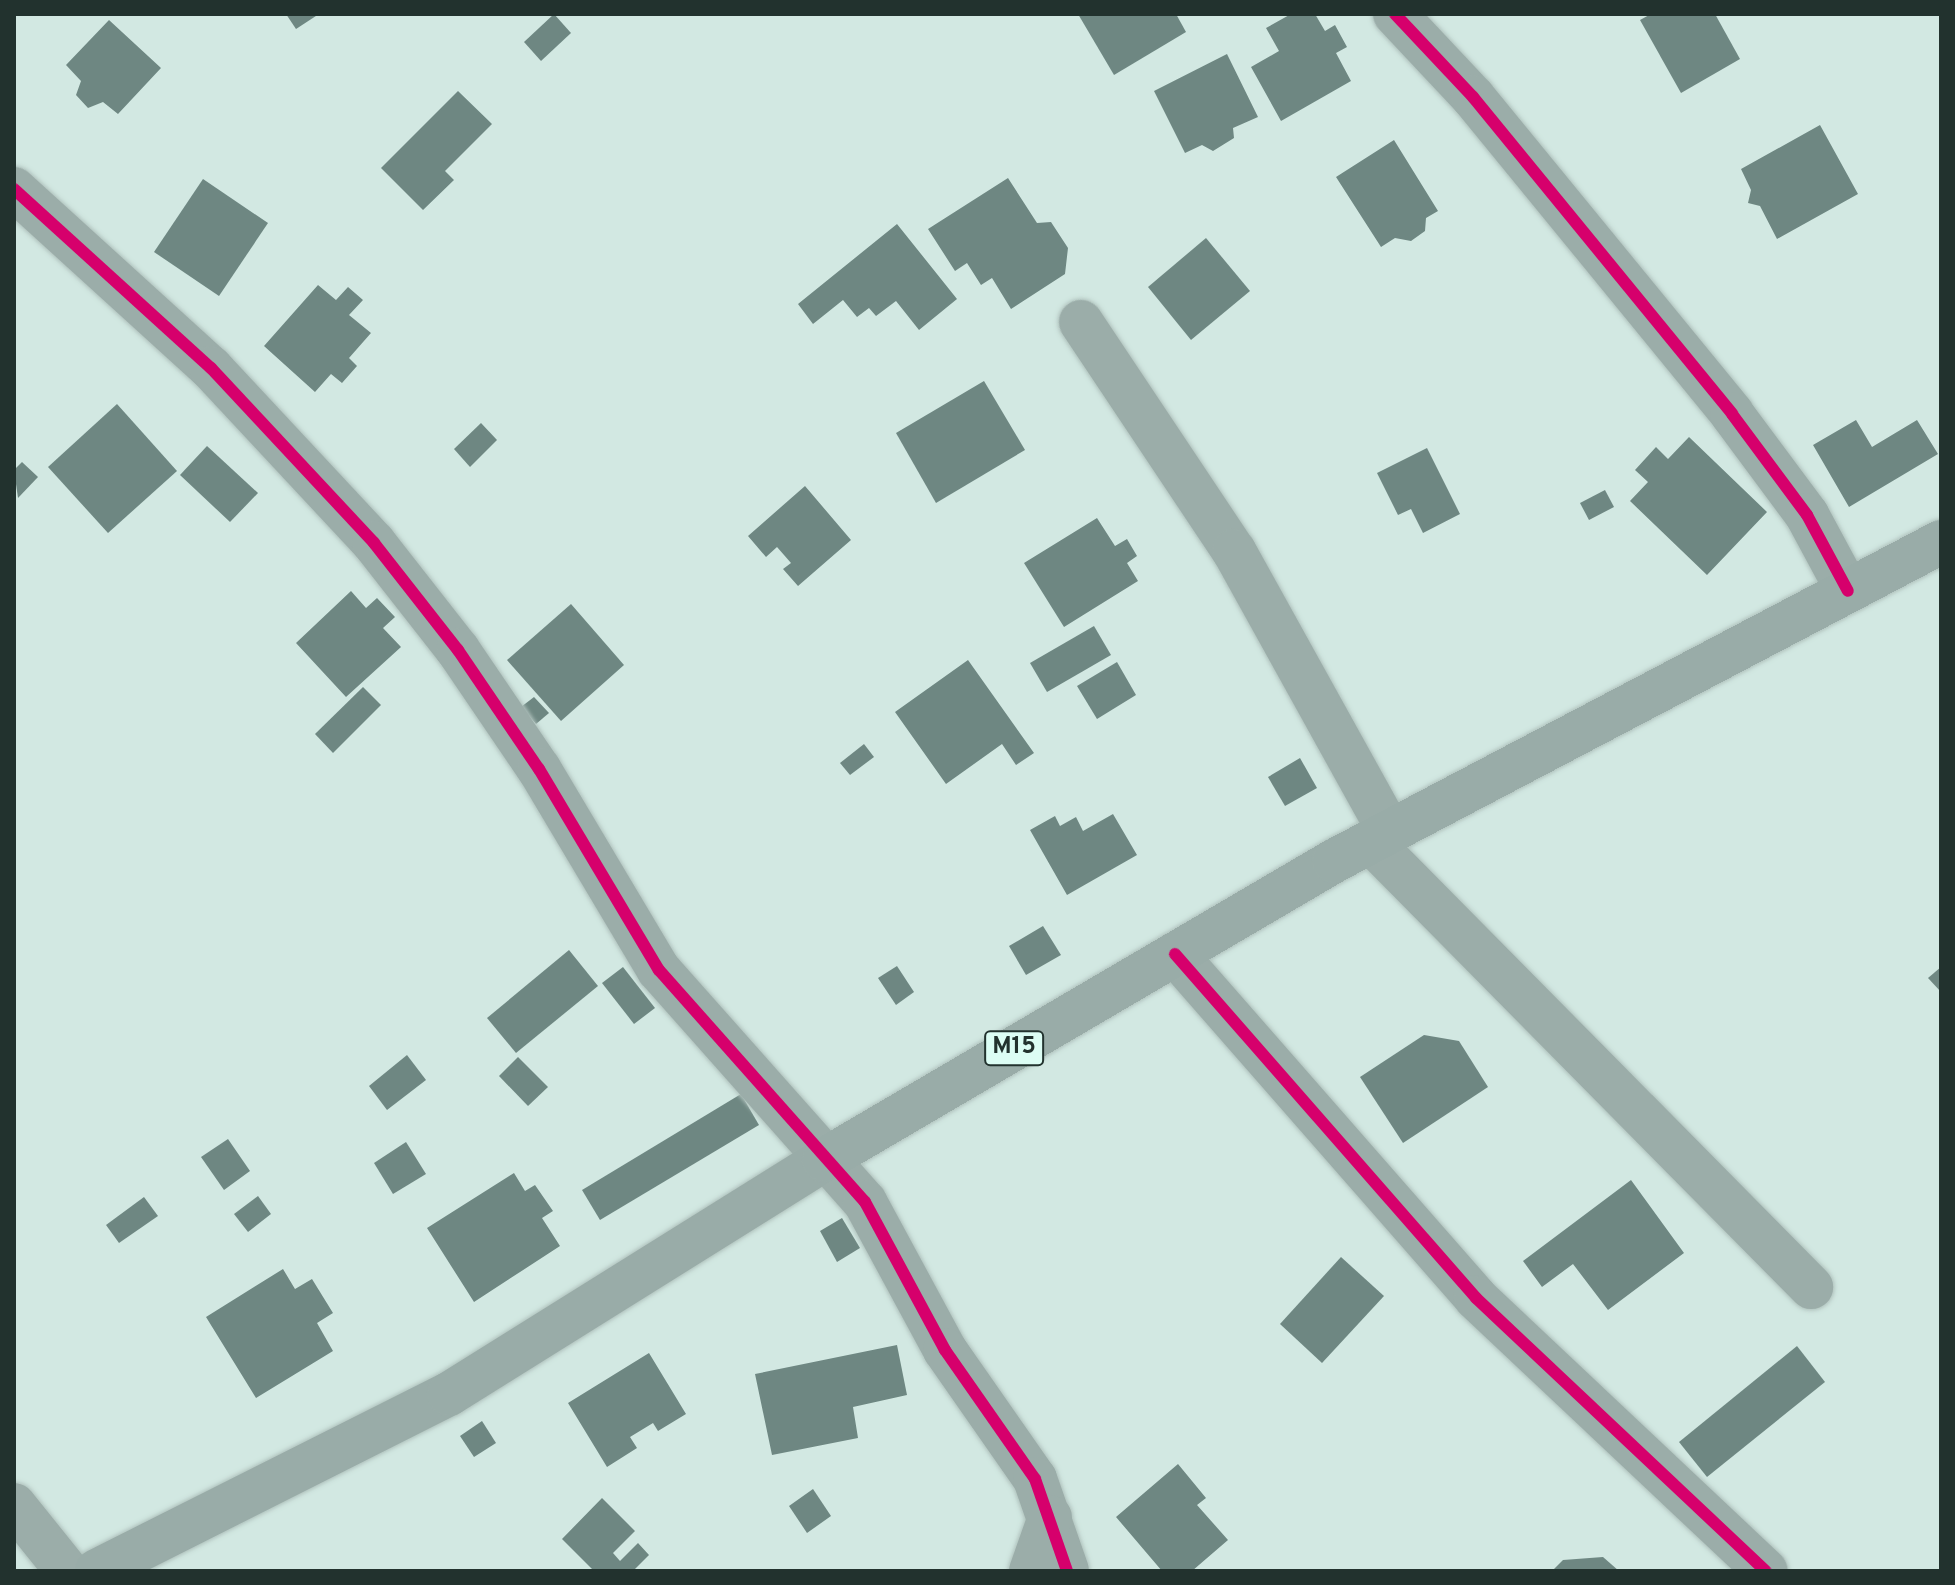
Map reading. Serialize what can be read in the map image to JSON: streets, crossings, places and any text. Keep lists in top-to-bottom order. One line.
{"streets":{"highway":["M15"]}}
